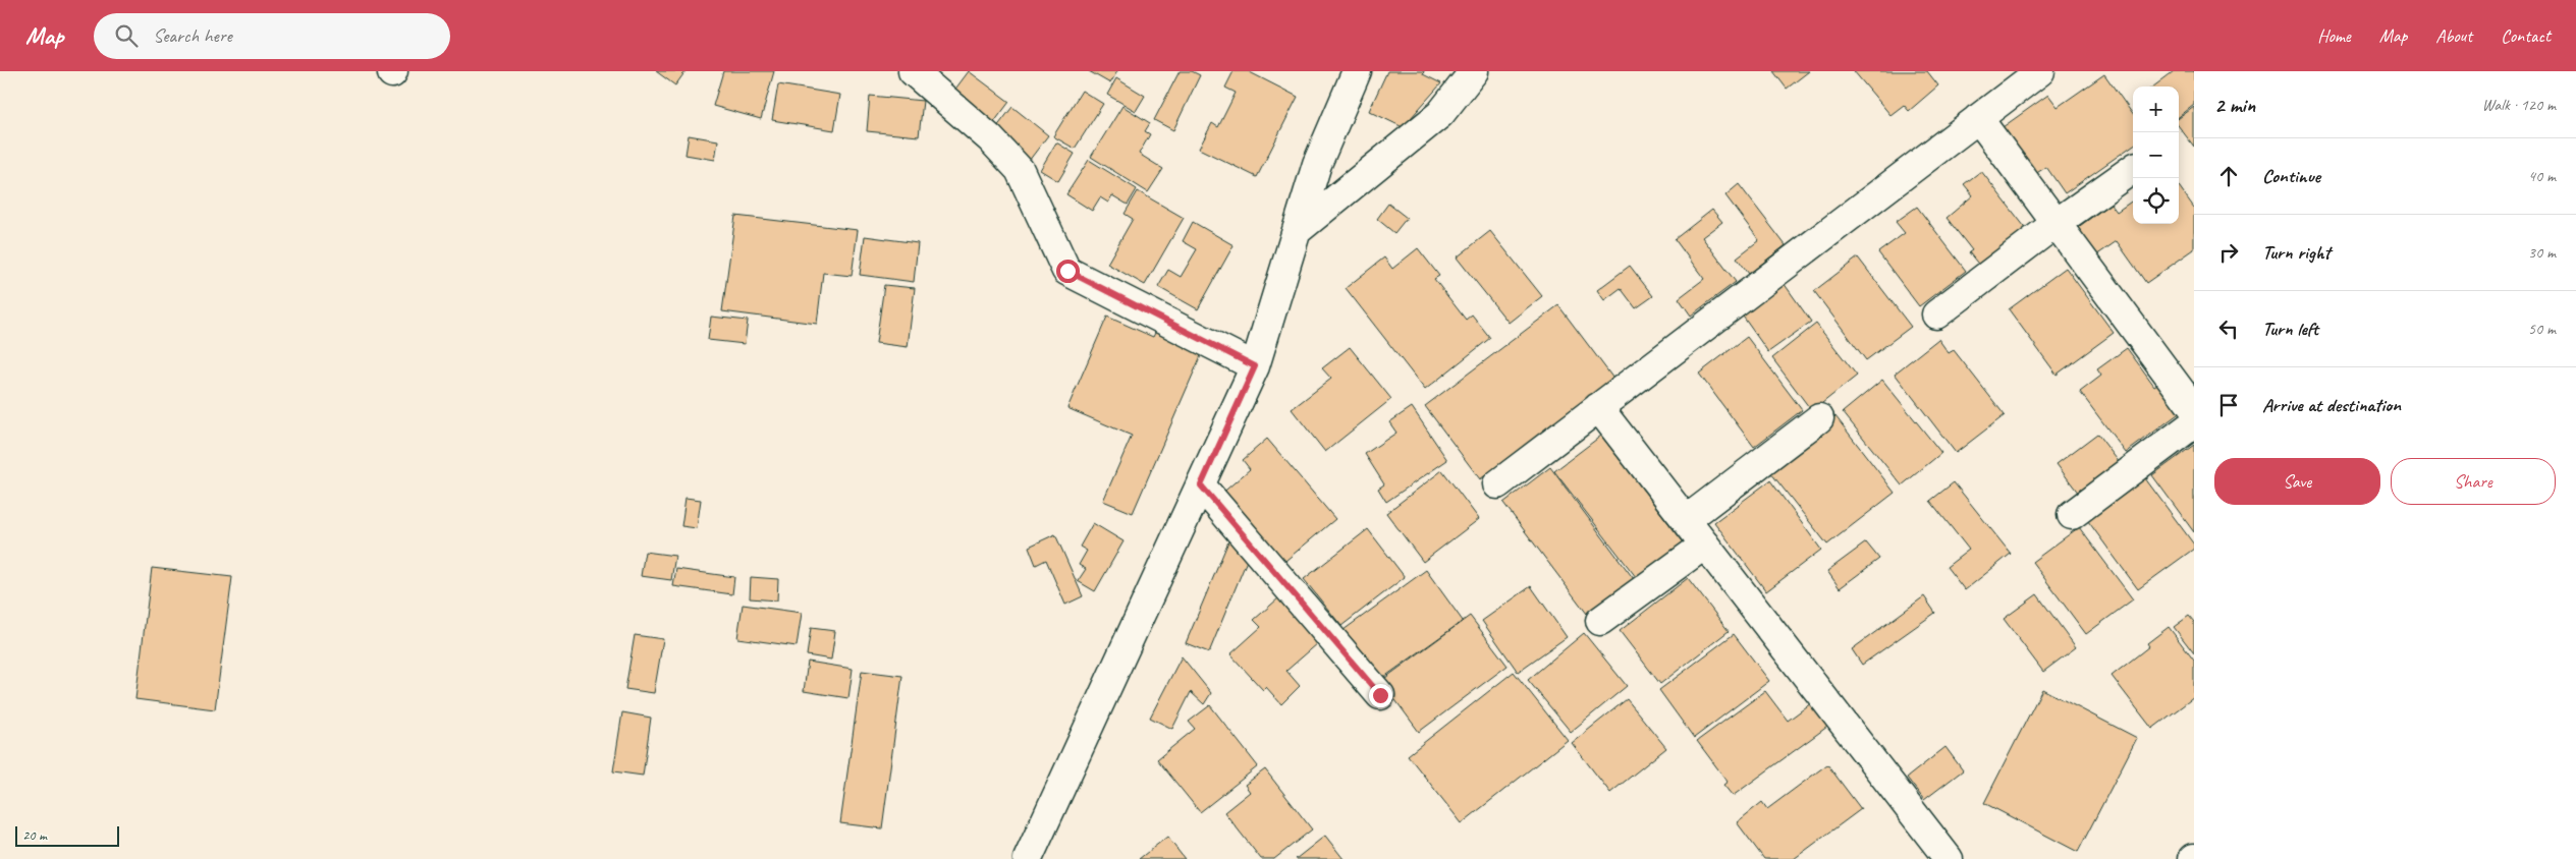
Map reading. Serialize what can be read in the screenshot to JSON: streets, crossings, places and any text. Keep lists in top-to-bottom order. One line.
{"scale_bar":"20 m","page":{"header":"Map","search":"Search here","nav":["Home","Map","About","Contact"],"heading":["2 min","Walk · 120 m"],"map_buttons":["+","−"],"list":[["Continue","40 m"],["Turn right","30 m"],["Turn left","50 m"],"Arrive at destination"],"buttons":["Save","Share"],"scale":"20 m"}}
